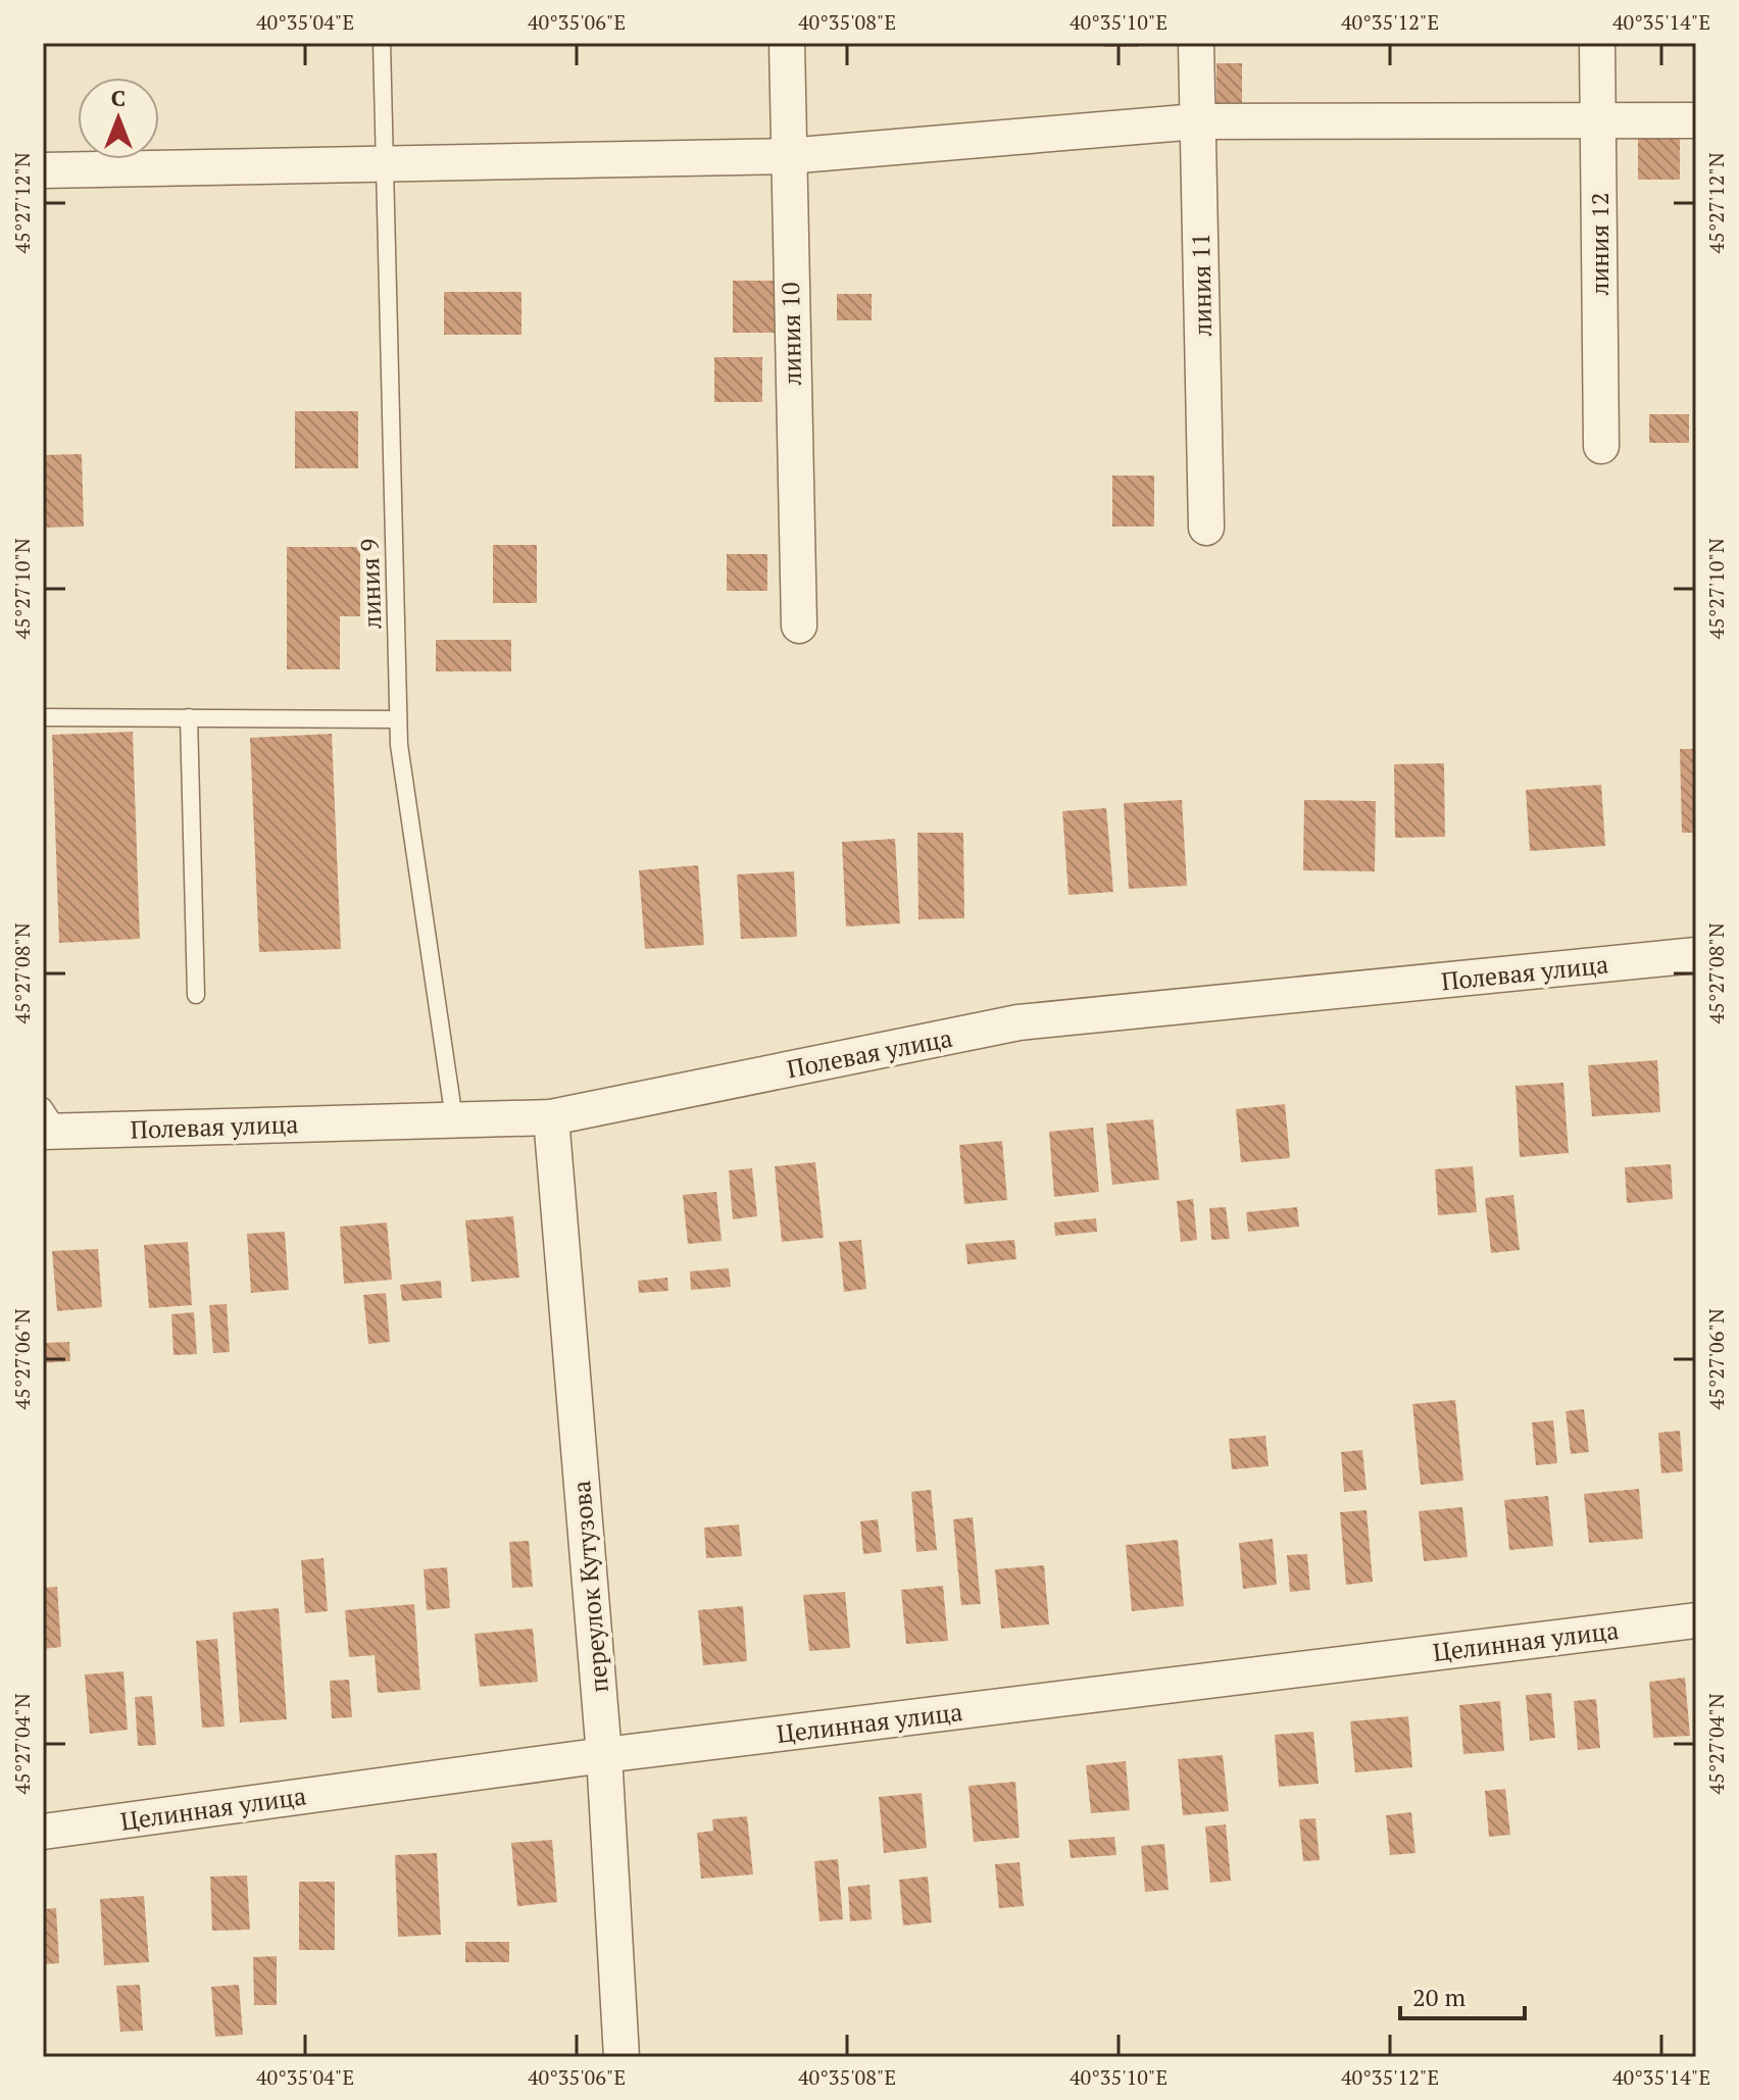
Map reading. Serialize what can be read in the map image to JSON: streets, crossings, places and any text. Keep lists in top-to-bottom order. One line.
{"streets":{"street":["линия 12","линия 11","линия 10","Полевая улица","переулок Кутузова","Целинная улица"],"lane":["линия 9"]},"crossings":[["линия 9","Полевая улица"],["Полевая улица","переулок Кутузова"],["переулок Кутузова","Целинная улица"]],"scale_bar":"20 m","north":"top","coordinates":["40°35'04\"E","40°35'06\"E","40°35'08\"E","40°35'10\"E","40°35'12\"E","40°35'14\"E","45°27'12\"N","45°27'10\"N","45°27'08\"N","45°27'06\"N","45°27'04\"N"]}
